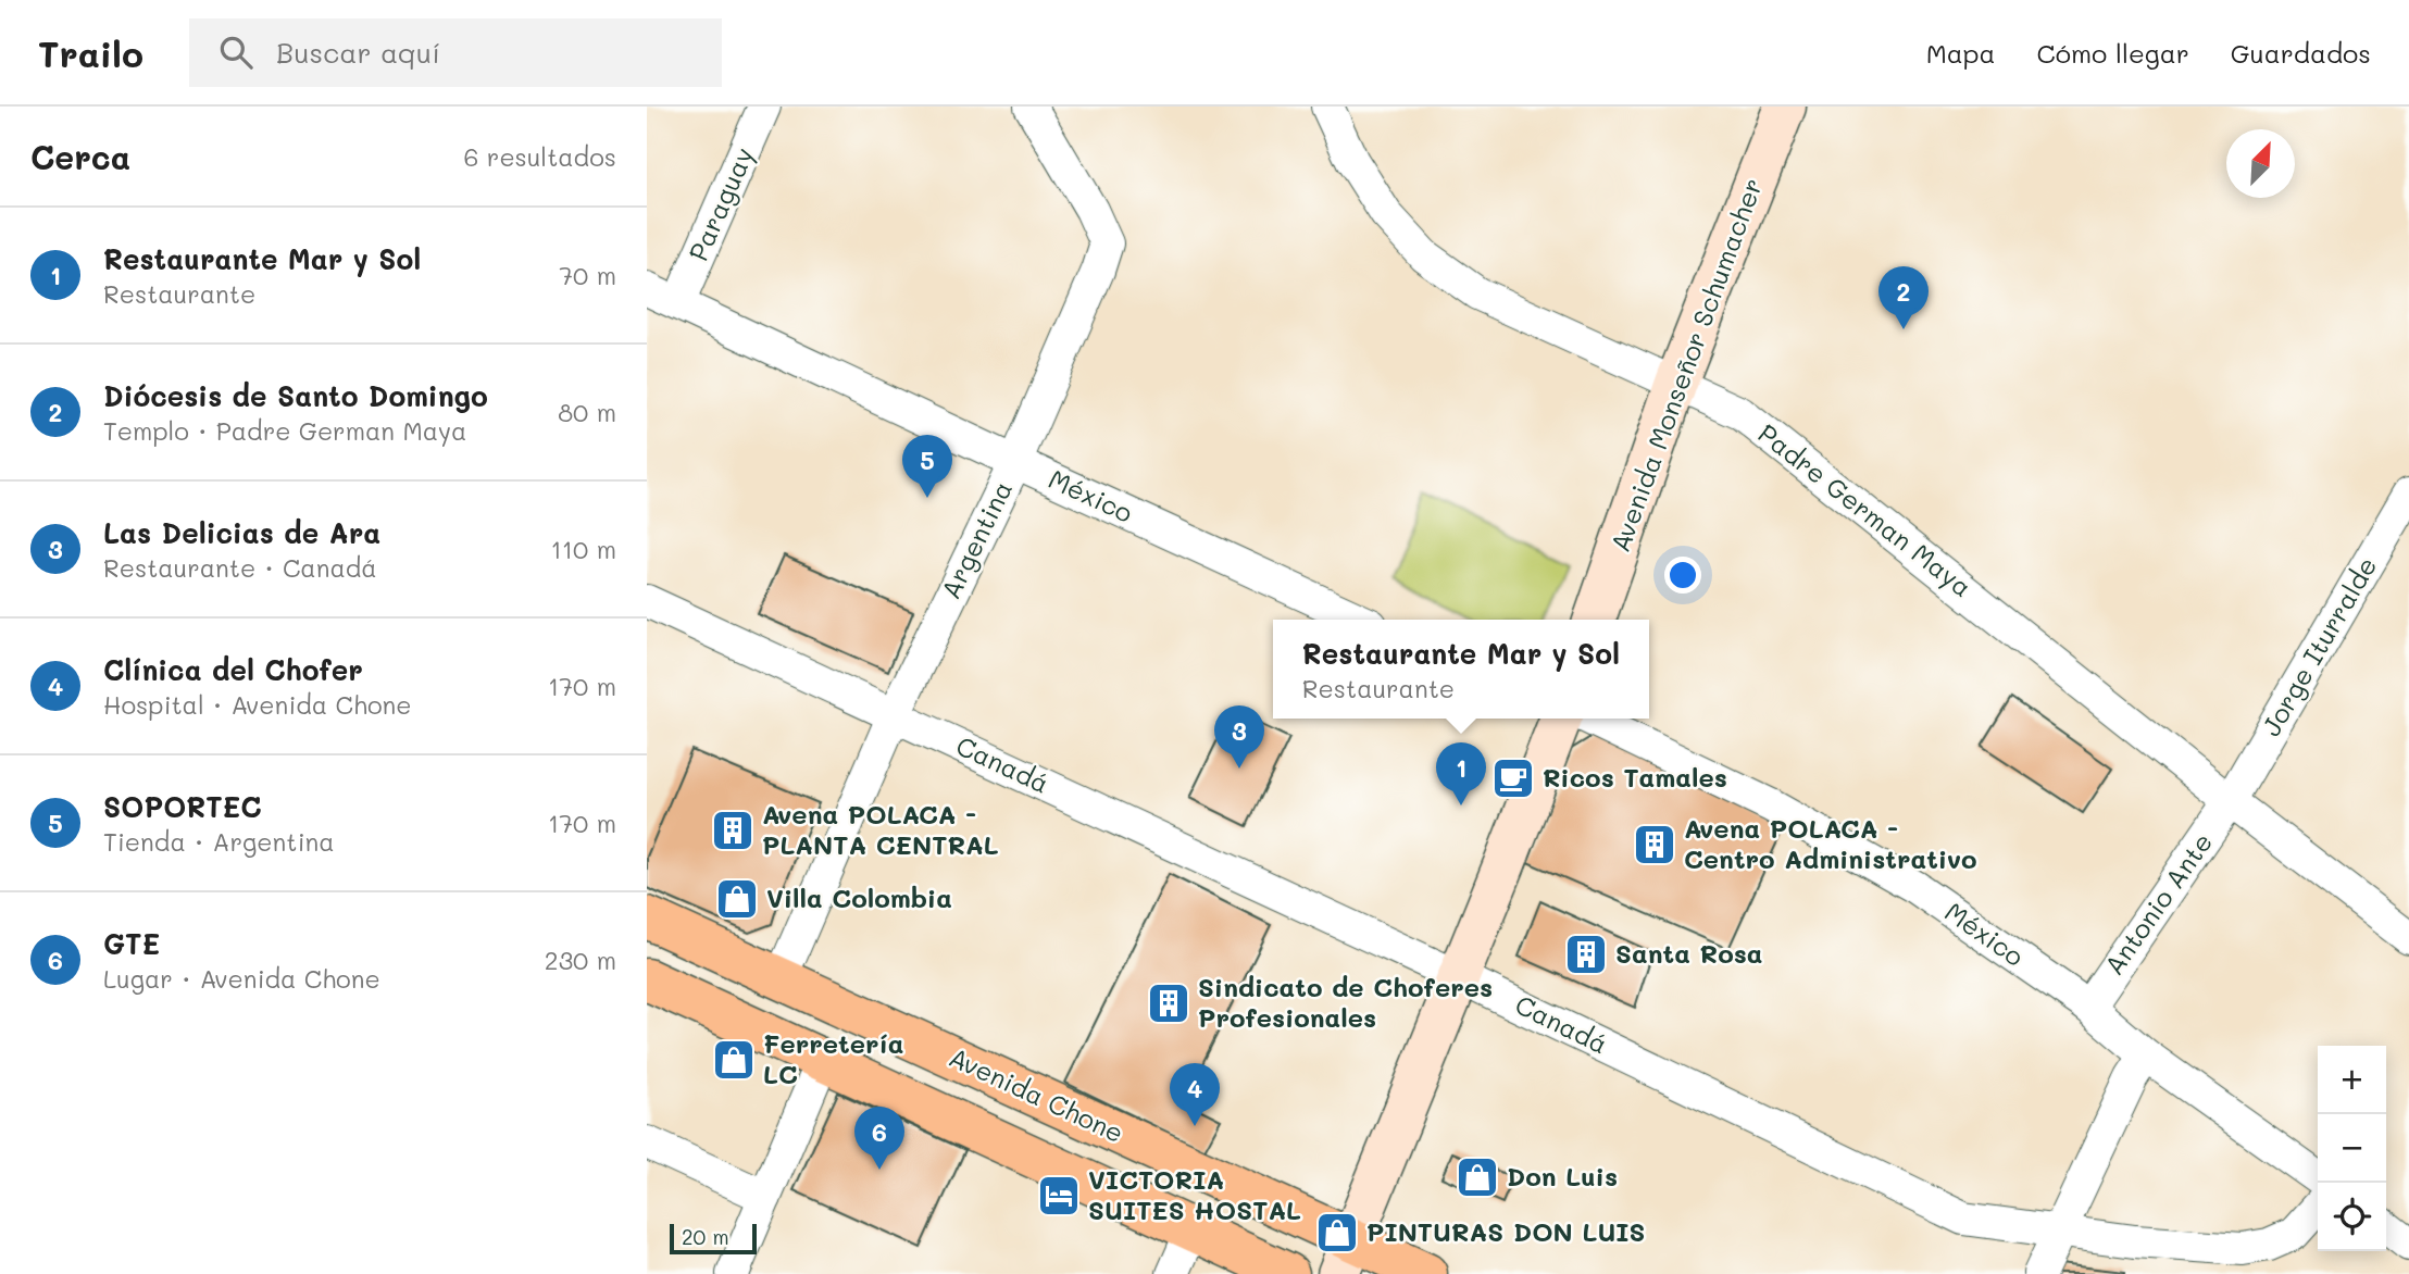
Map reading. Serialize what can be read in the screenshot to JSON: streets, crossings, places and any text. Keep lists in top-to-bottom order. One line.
{"streets":{"main road":["Avenida Chone"],"street":["Paraguay","Avenida Monseñor Schumacher","México","Padre German Maya","Argentina","Jorge Iturralde","Canadá","Antonio Ante"]},"crossings":[["Paraguay","México"],["Avenida Monseñor Schumacher","Padre German Maya"],["México","Argentina"],["México","Antonio Ante"],["Padre German Maya","Jorge Iturralde"],["Padre German Maya","Antonio Ante"],["Argentina","Canadá"],["Argentina","Avenida Chone"],["Jorge Iturralde","Antonio Ante"]],"places":{"cafe":["Ricos Tamales"],"building":["Avena POLACA - PLANTA CENTRAL","Avena POLACA - Centro Administrativo","Santa Rosa","Sindicato de Choferes Profesionales"],"shop":["Villa Colombia","Ferretería LC","Don Luis","PINTURAS DON LUIS"],"hotel":["VICTORIA SUITES HOSTAL"]},"scale_bar":"20 m","north":"top right","page":{"header":"Trailo","search":"Buscar aquí","nav":["Mapa","Cómo llegar","Guardados"],"heading":["Cerca","6 resultados"],"list":[{"mark":"1","name":"Restaurante Mar y Sol","note":"Restaurante","value":"70 m"},{"mark":"2","name":"Diócesis de Santo Domingo","note":"Templo · Padre German Maya","value":"80 m"},{"mark":"3","name":"Las Delicias de Ara","note":"Restaurante · Canadá","value":"110 m"},{"mark":"4","name":"Clínica del Chofer","note":"Hospital · Avenida Chone","value":"170 m"},{"mark":"5","name":"SOPORTEC","note":"Tienda · Argentina","value":"170 m"},{"mark":"6","name":"GTE","note":"Lugar · Avenida Chone","value":"230 m"}],"pins":["2","5","3","1","4","6"],"popup":["Restaurante Mar y Sol","Restaurante"],"map_buttons":["+","−"],"scale":"20 m"}}
